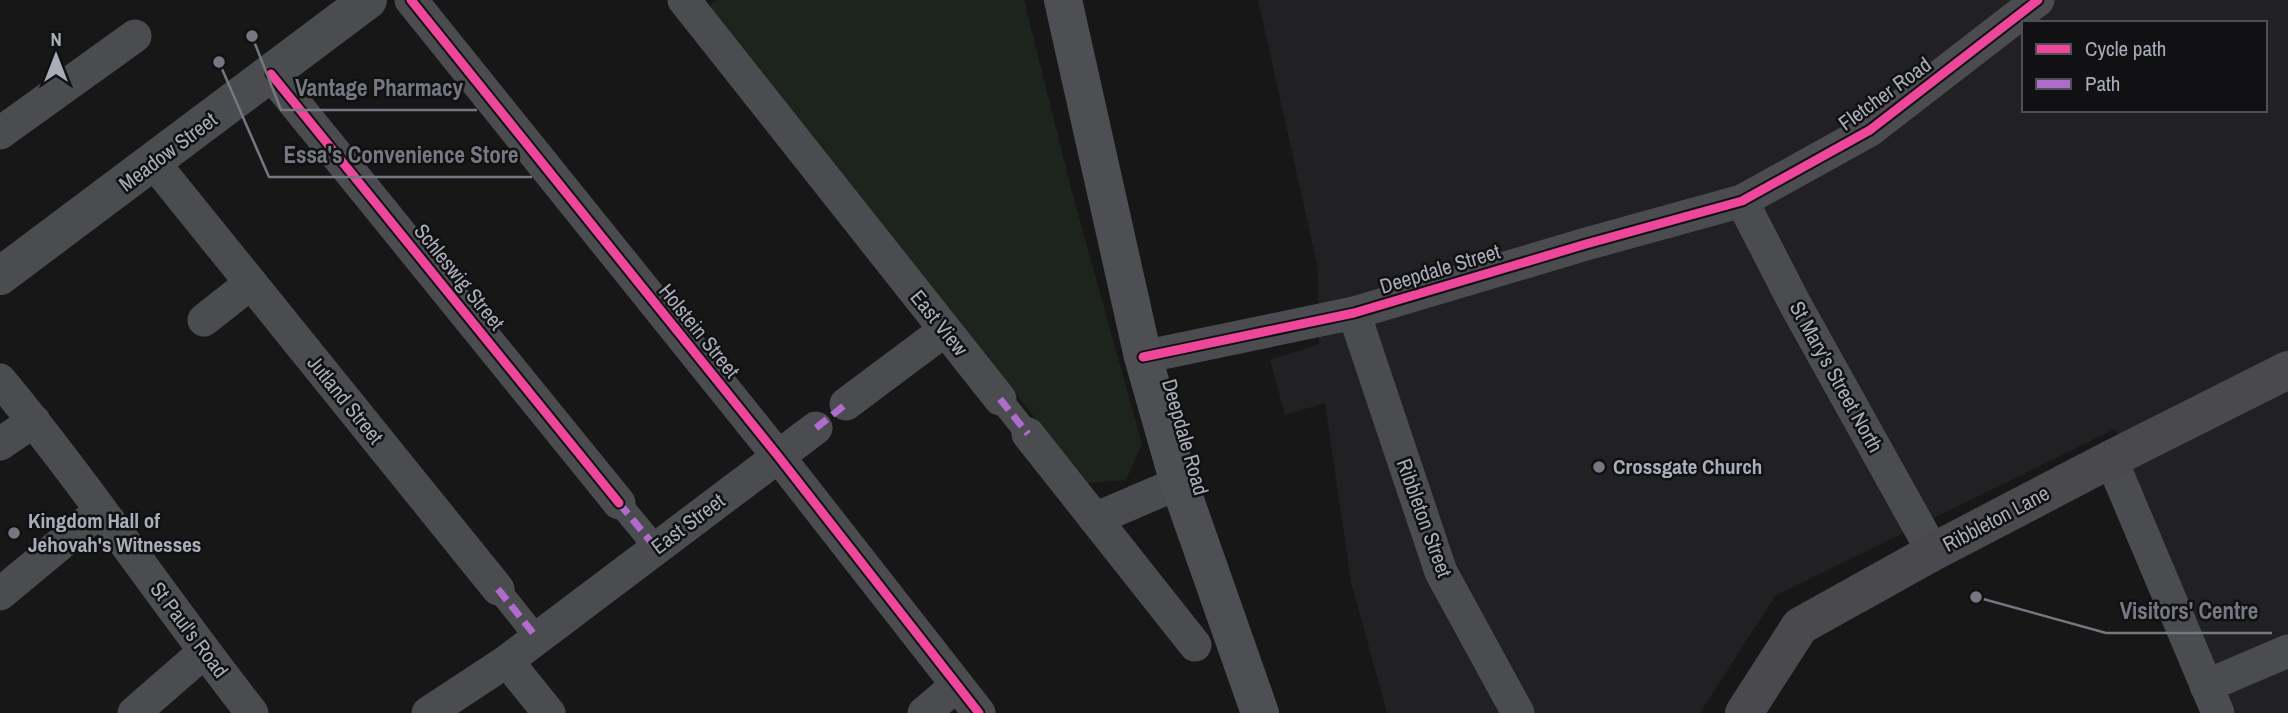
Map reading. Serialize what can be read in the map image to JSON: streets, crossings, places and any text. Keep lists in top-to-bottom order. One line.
{"streets":{"main road":["Deepdale Road","Ribbleton Lane"],"street":["Fletcher Road","Meadow Street","Deepdale Street","Schleswig Street","East View","Holstein Street","St Mary's Street North","Jutland Street","Ribbleton Street","East Street","St Paul's Road"]},"crossings":[["Fletcher Road","Deepdale Street"],["Fletcher Road","St Mary's Street North"],["Meadow Street","Schleswig Street"],["Meadow Street","Jutland Street"],["Deepdale Street","St Mary's Street North"],["Deepdale Street","Deepdale Road"],["Deepdale Street","Ribbleton Street"],["Schleswig Street","East Street"],["East View","East Street"],["Holstein Street","East Street"],["St Mary's Street North","Ribbleton Lane"],["Jutland Street","East Street"]],"places":["Vantage Pharmacy","Essa's Convenience Store","Crossgate Church","Kingdom Hall of Jehovah's Witnesses","Visitors' Centre"],"legend":["Cycle path","Path"],"north":"top"}
